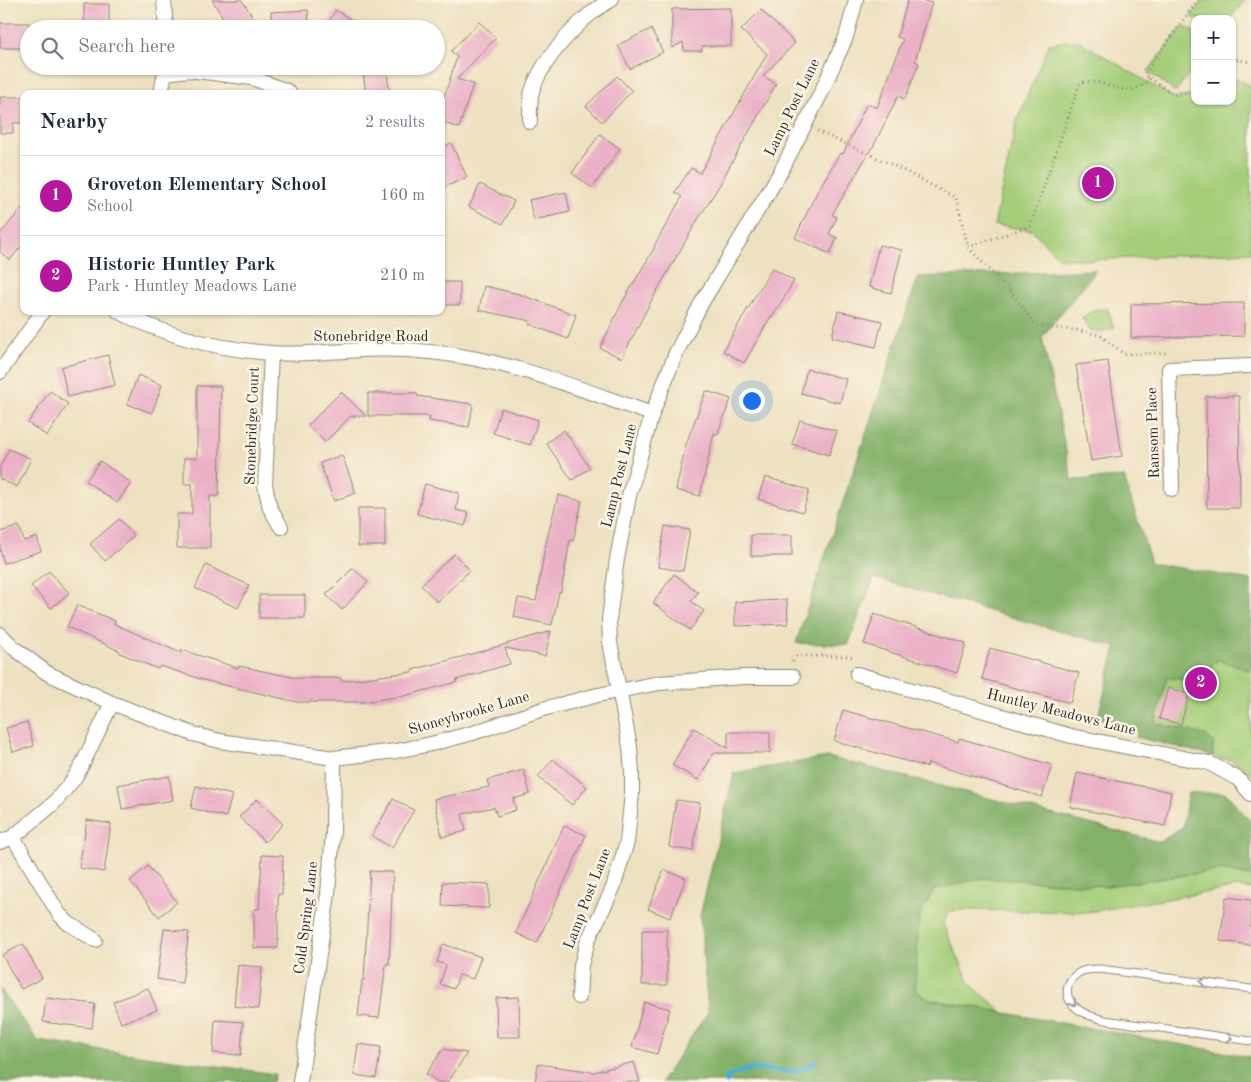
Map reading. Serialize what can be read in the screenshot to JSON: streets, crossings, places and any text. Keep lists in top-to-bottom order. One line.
{"streets":{"street":["Lamp Post Lane","Stonebridge Road","Stonebridge Court","Ransom Place","Huntley Meadows Lane","Stoneybrooke Lane","Cold Spring Lane"]},"crossings":[["Lamp Post Lane","Stonebridge Road"],["Lamp Post Lane","Stoneybrooke Lane"],["Stonebridge Road","Stonebridge Court"],["Stoneybrooke Lane","Cold Spring Lane"]],"page":{"map_buttons":["+","−"],"search":"Search here","heading":["Nearby","2 results"],"list":[{"mark":"1","name":"Groveton Elementary School","note":"School","value":"160 m"},{"mark":"2","name":"Historic Huntley Park","note":"Park · Huntley Meadows Lane","value":"210 m"}],"pins":["1","2"]}}
